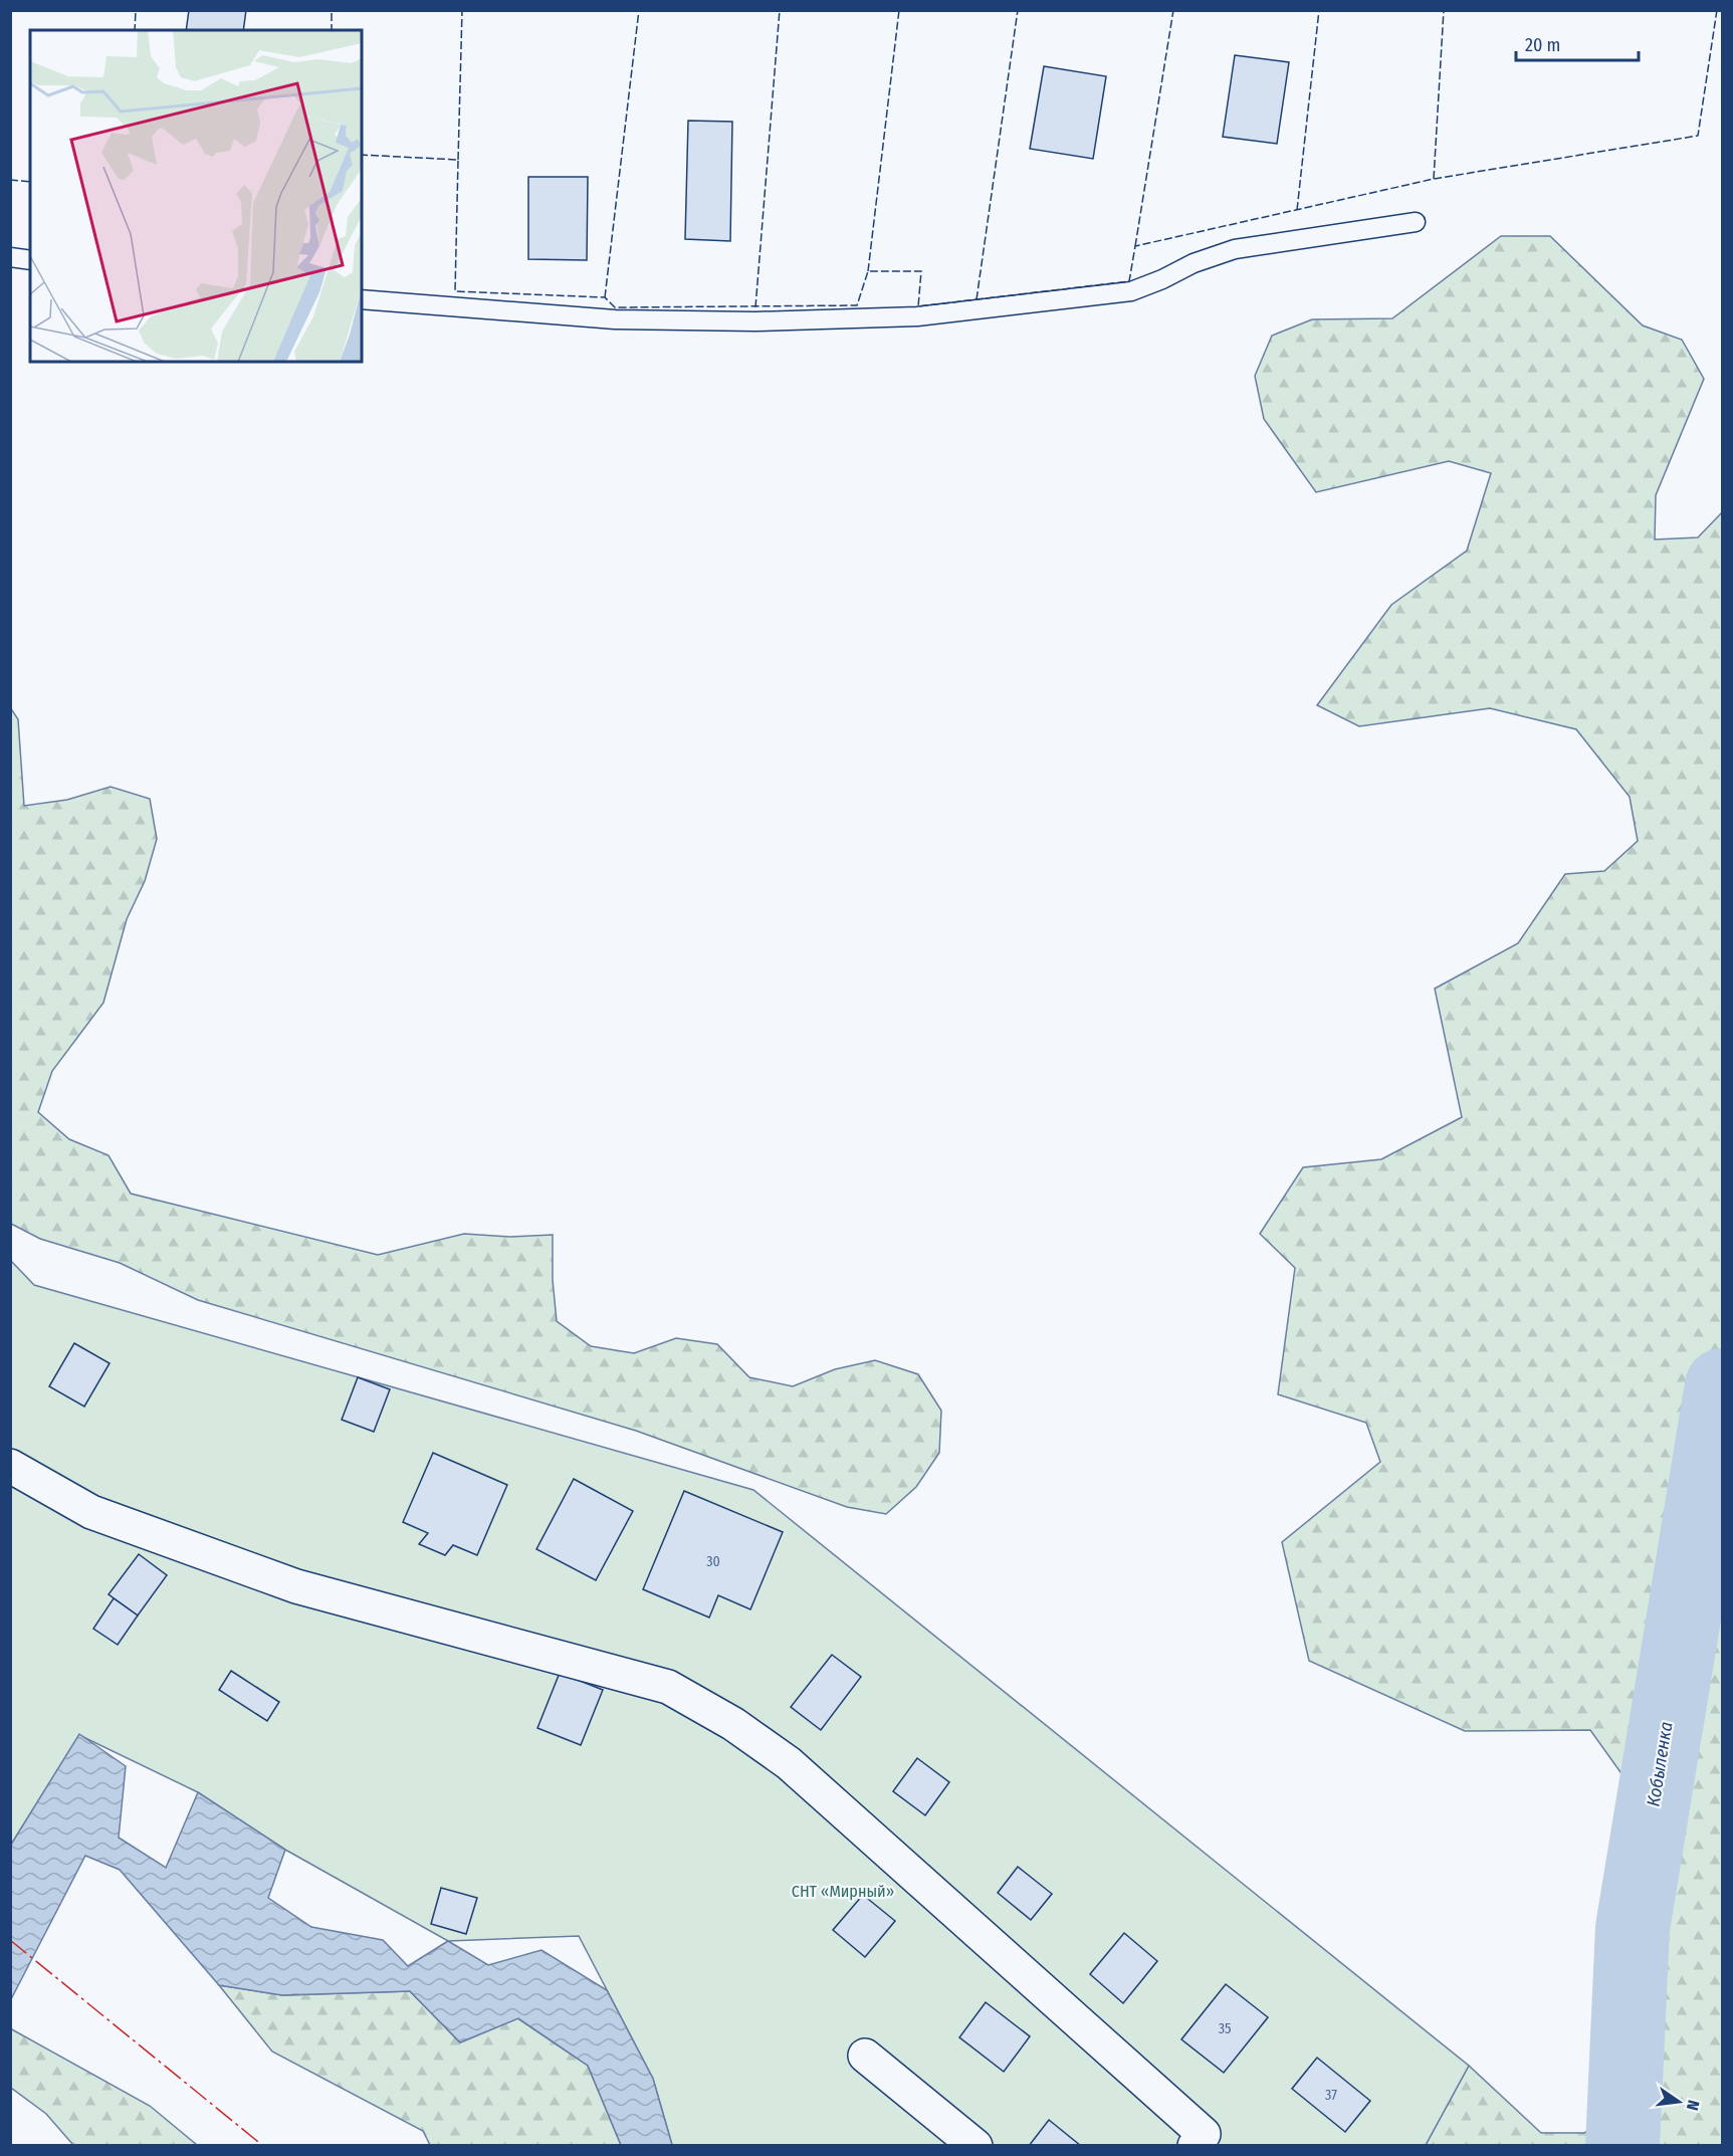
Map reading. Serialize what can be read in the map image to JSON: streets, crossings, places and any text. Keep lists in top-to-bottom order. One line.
{"water":["Кобыленка"],"parks":["СНТ «Мирный»"],"house_numbers":["30","35","37"],"scale_bar":"20 m","north":"right"}
